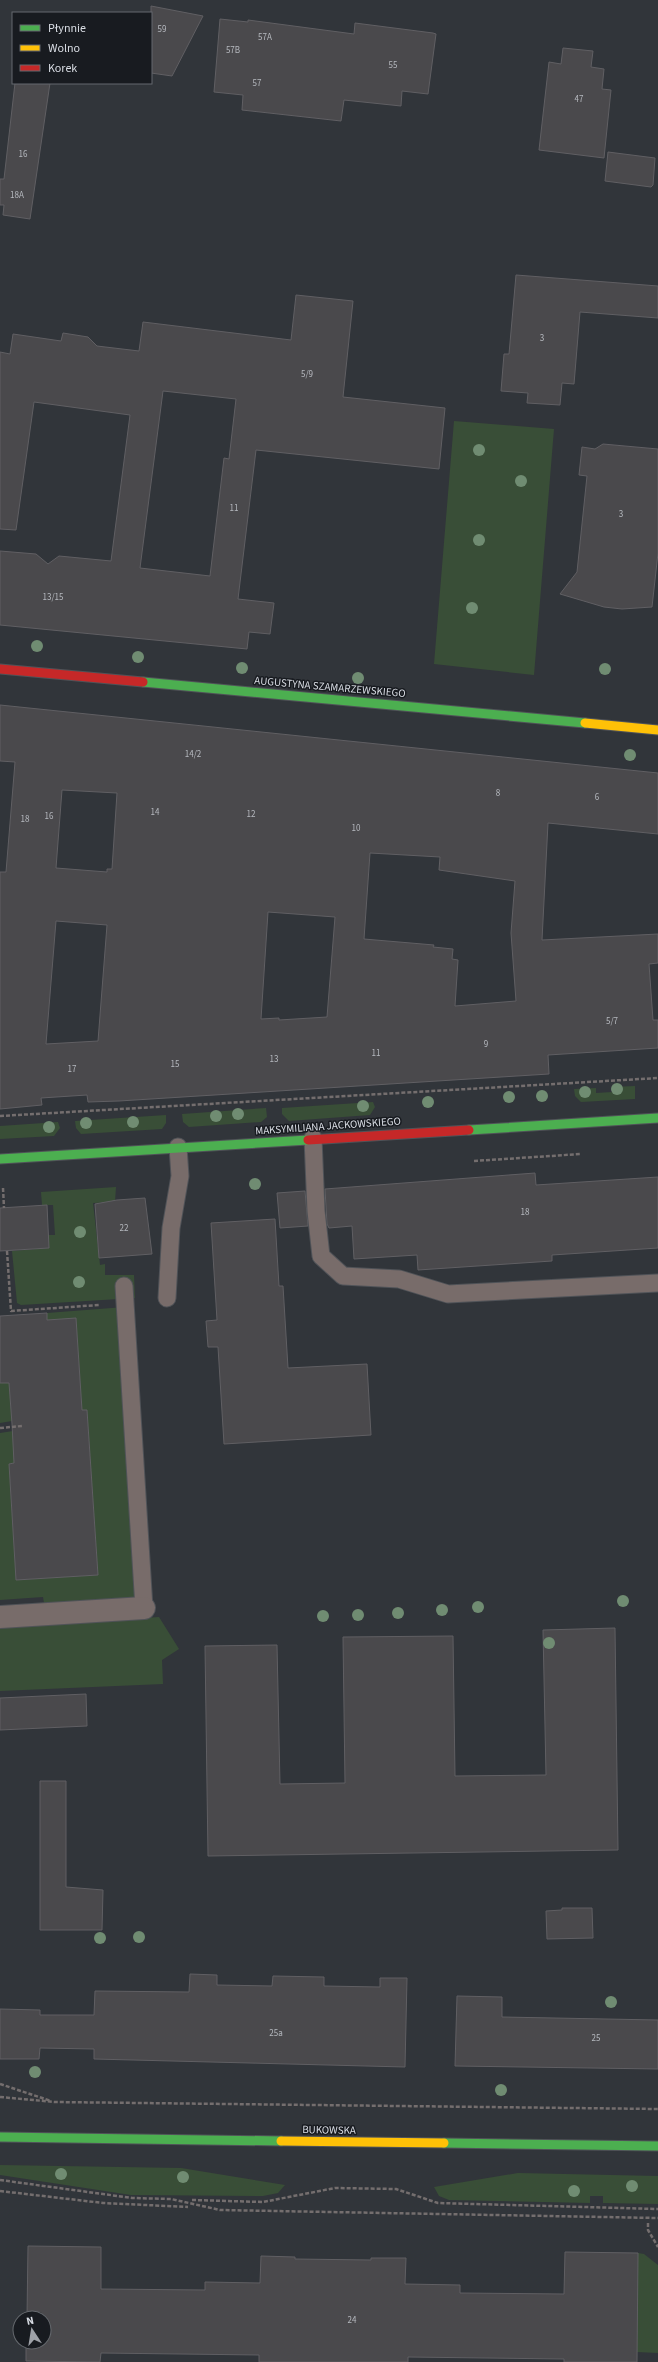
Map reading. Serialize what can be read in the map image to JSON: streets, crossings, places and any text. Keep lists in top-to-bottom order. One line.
{"streets":{"street":["AUGUSTYNA SZAMARZEWSKIEGO","MAKSYMILIANA JACKOWSKIEGO","BUKOWSKA"]},"house_numbers":["59","57A","57B","55","57","47","16","18A","3","5/9","11","3","13/15","14/2","8","6","14","12","16","18","10","5/7","9","11","13","15","17","18","22","25a","25","24"],"legend":["Płynnie","Wolno","Korek"],"north":"top"}
